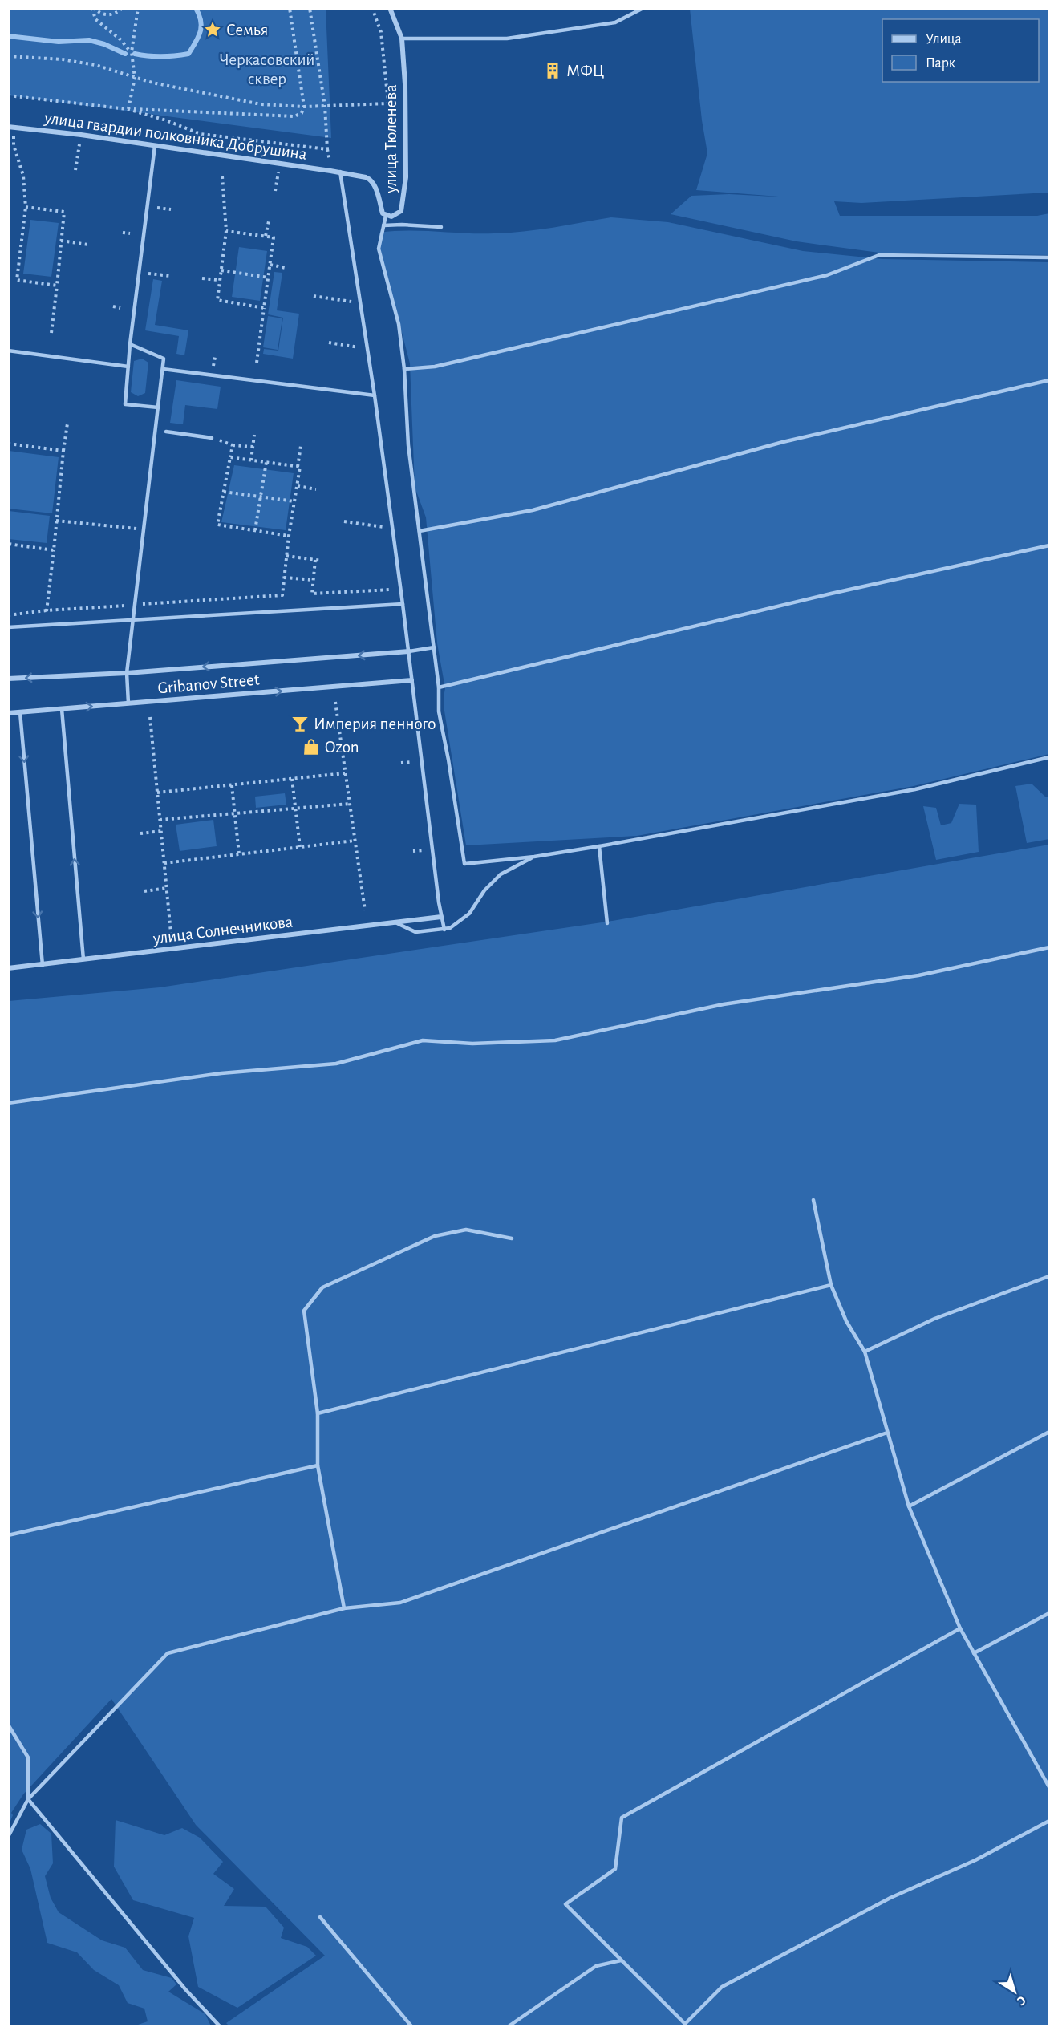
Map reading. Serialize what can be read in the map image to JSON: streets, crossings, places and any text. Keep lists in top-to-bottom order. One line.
{"streets":{"street":["улица гвардии полковника Добрушина","улица Тюленева","Gribanov Street","улица Солнечникова"]},"crossings":[["улица гвардии полковника Добрушина","улица Тюленева"]],"parks":["Черкасовский сквер"],"places":{"place":["Семья"],"building":["МФЦ"],"bar":["Империя пенного"],"shop":["Ozon"]},"legend":["Улица","Парк"],"north":"bottom right"}
